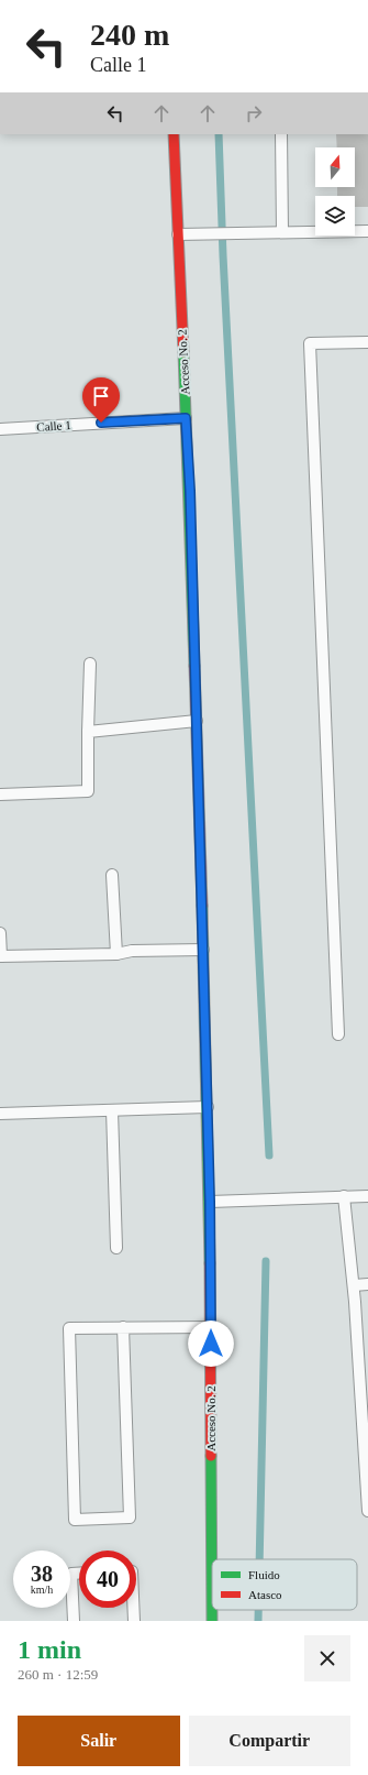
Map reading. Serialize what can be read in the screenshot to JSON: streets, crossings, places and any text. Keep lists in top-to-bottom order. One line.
{"streets":{"street":["Acceso No. 2"],"lane":["Calle 1"]},"crossings":[["Acceso No. 2","Calle 1"]],"legend":["Fluido","Atasco"],"north":"top","page":{"turn":["240 m","Calle 1"],"speed":"38 km/h","limit":"40","heading":["1 min","260 m · 12:59"],"buttons":["Salir","Compartir"]}}
